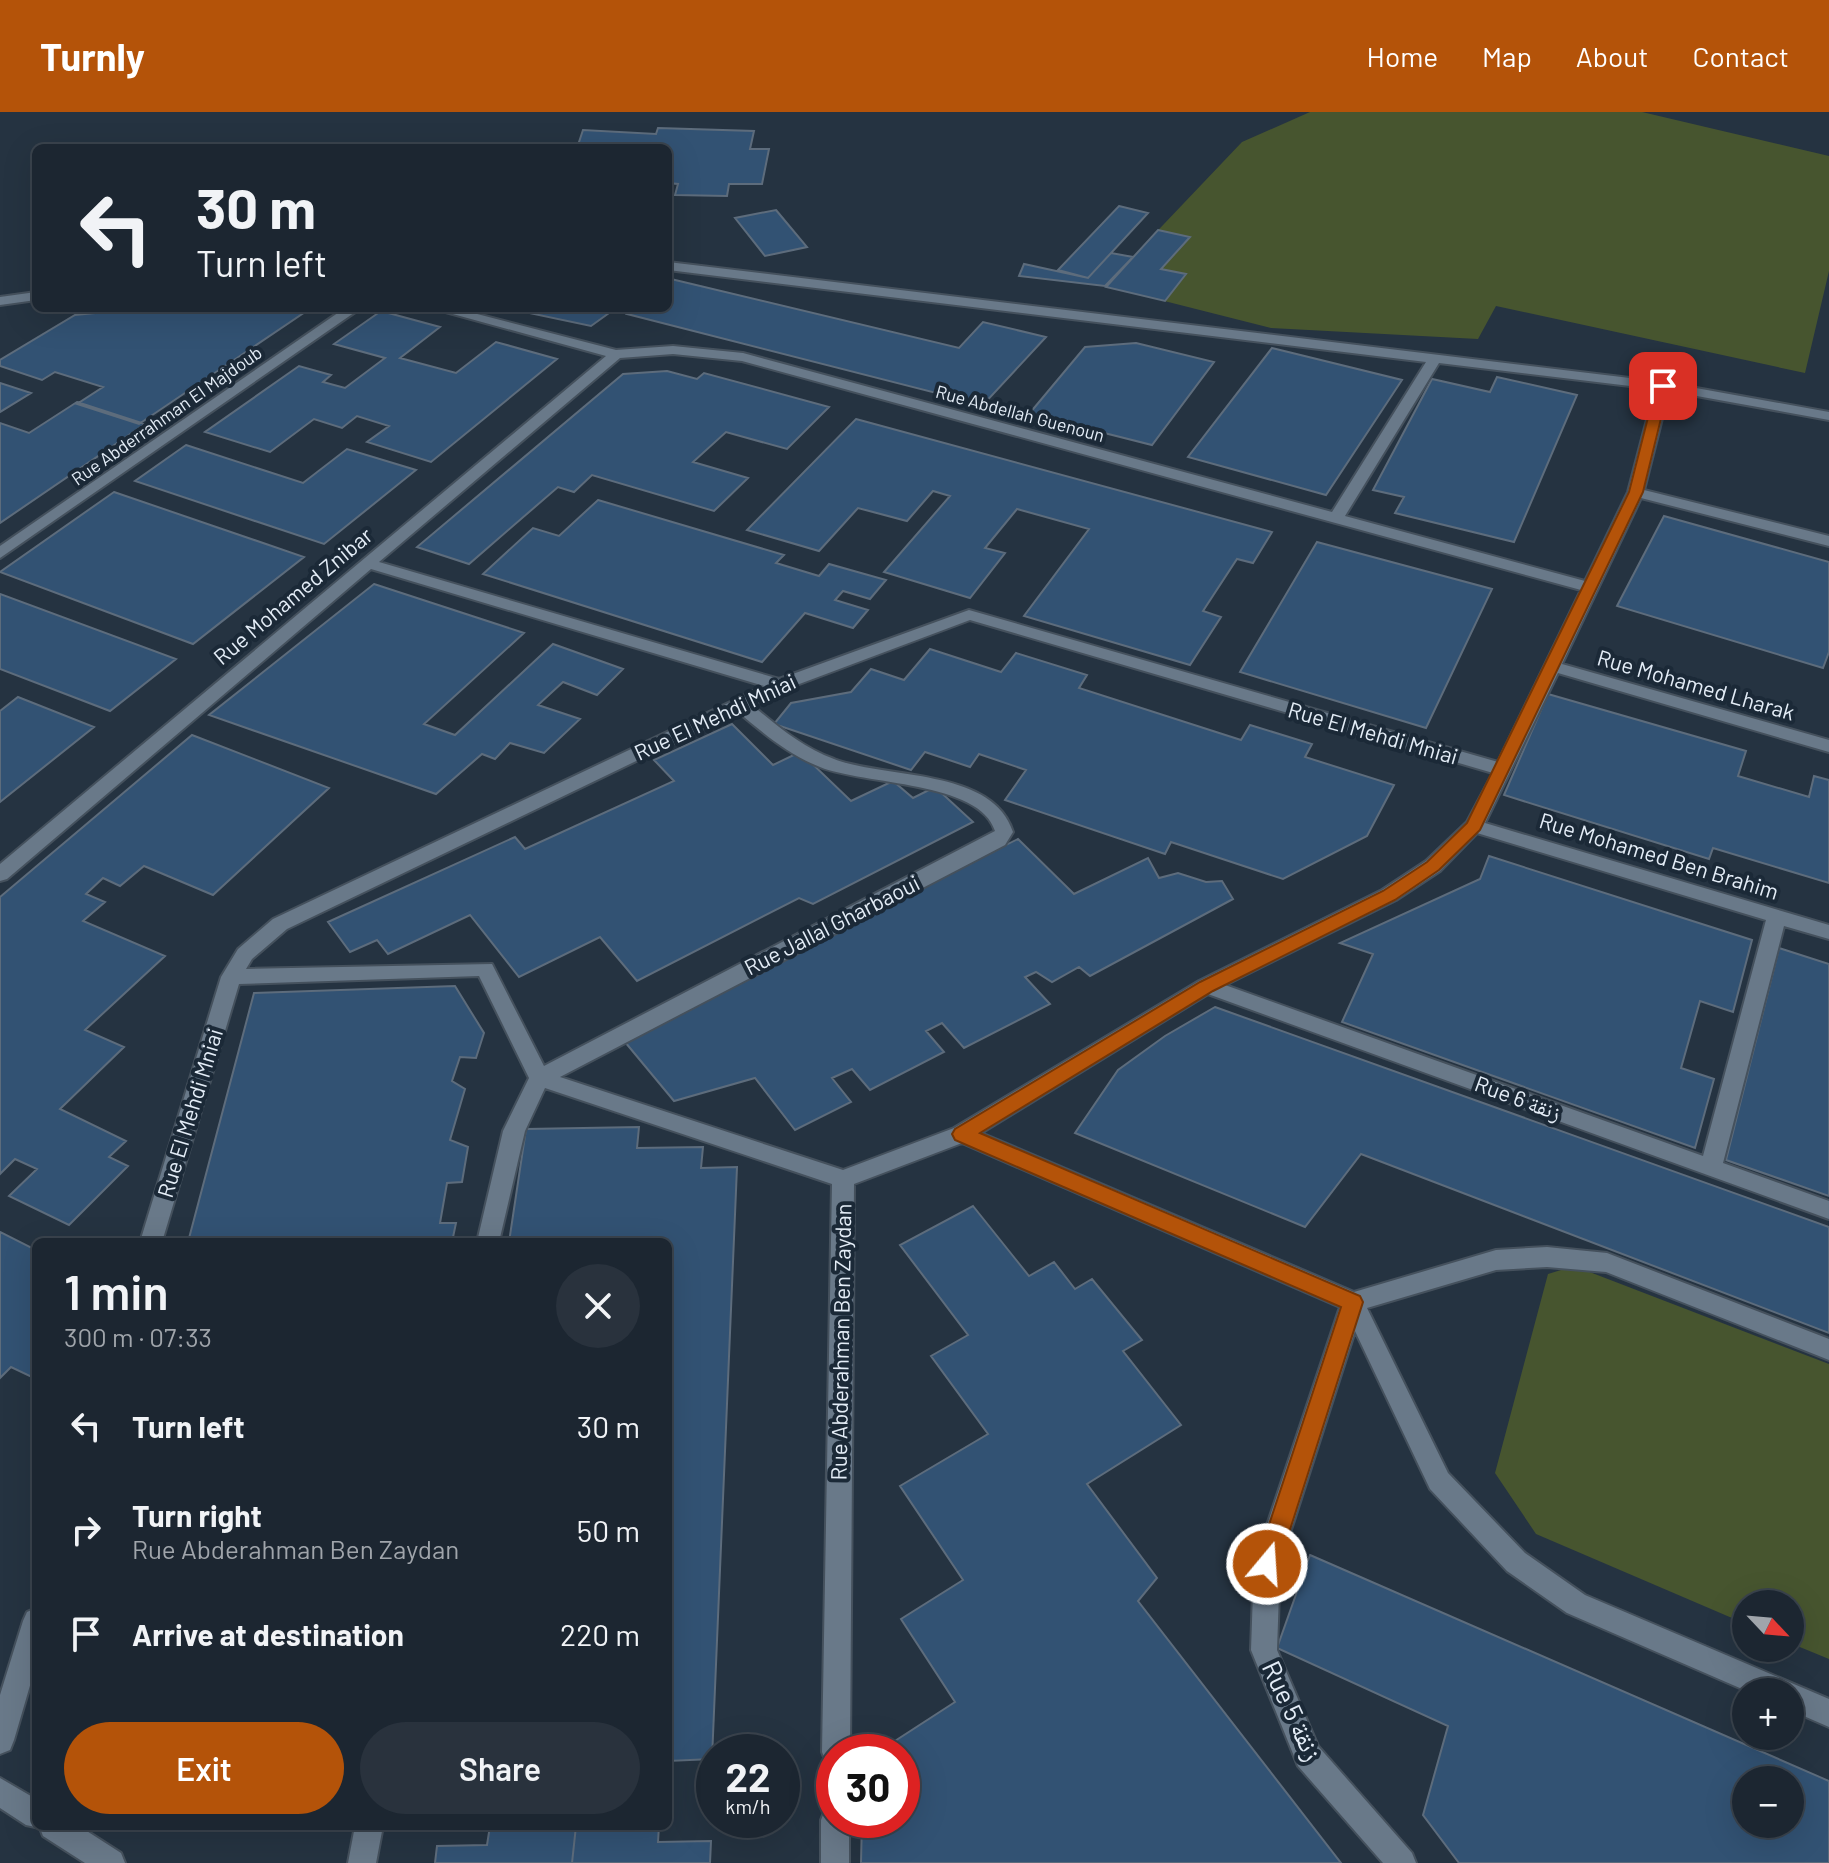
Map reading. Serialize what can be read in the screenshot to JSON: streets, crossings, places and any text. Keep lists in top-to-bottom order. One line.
{"streets":{"street":["Rue Abdellah Guenoun","Rue Abderrahman El Majdoub","Rue Mohamed Znibar","Rue Mohamed Lharak","Rue El Mehdi Mniai","Rue Mohamed Ben Brahim","Rue Jallal Gharbaoui","Rue 6 زنقة","Rue Abderahman Ben Zaydan","Rue 5 زنقة"]},"crossings":[["Rue Abdellah Guenoun","Rue Mohamed Znibar"],["Rue Abdellah Guenoun","Rue Abderahman Ben Zaydan"],["Rue Mohamed Lharak","Rue Abderahman Ben Zaydan"],["Rue El Mehdi Mniai","Rue Jallal Gharbaoui"],["Rue El Mehdi Mniai","Rue Abderahman Ben Zaydan"],["Rue Mohamed Ben Brahim","Rue Abderahman Ben Zaydan"],["Rue 6 زنقة","Rue Abderahman Ben Zaydan"]],"north":"bottom right","page":{"header":"Turnly","nav":["Home","Map","About","Contact"],"turn":["30 m","Turn left"],"heading":["1 min","300 m · 07:33"],"list":[{"name":"Turn left","value":"30 m"},{"name":"Turn right","note":"Rue Abderahman Ben Zaydan","value":"50 m"},{"name":"Arrive at destination","value":"220 m"}],"map_buttons":["+","−"],"buttons":["Exit","Share"],"speed":"22 km/h","limit":"30"}}
